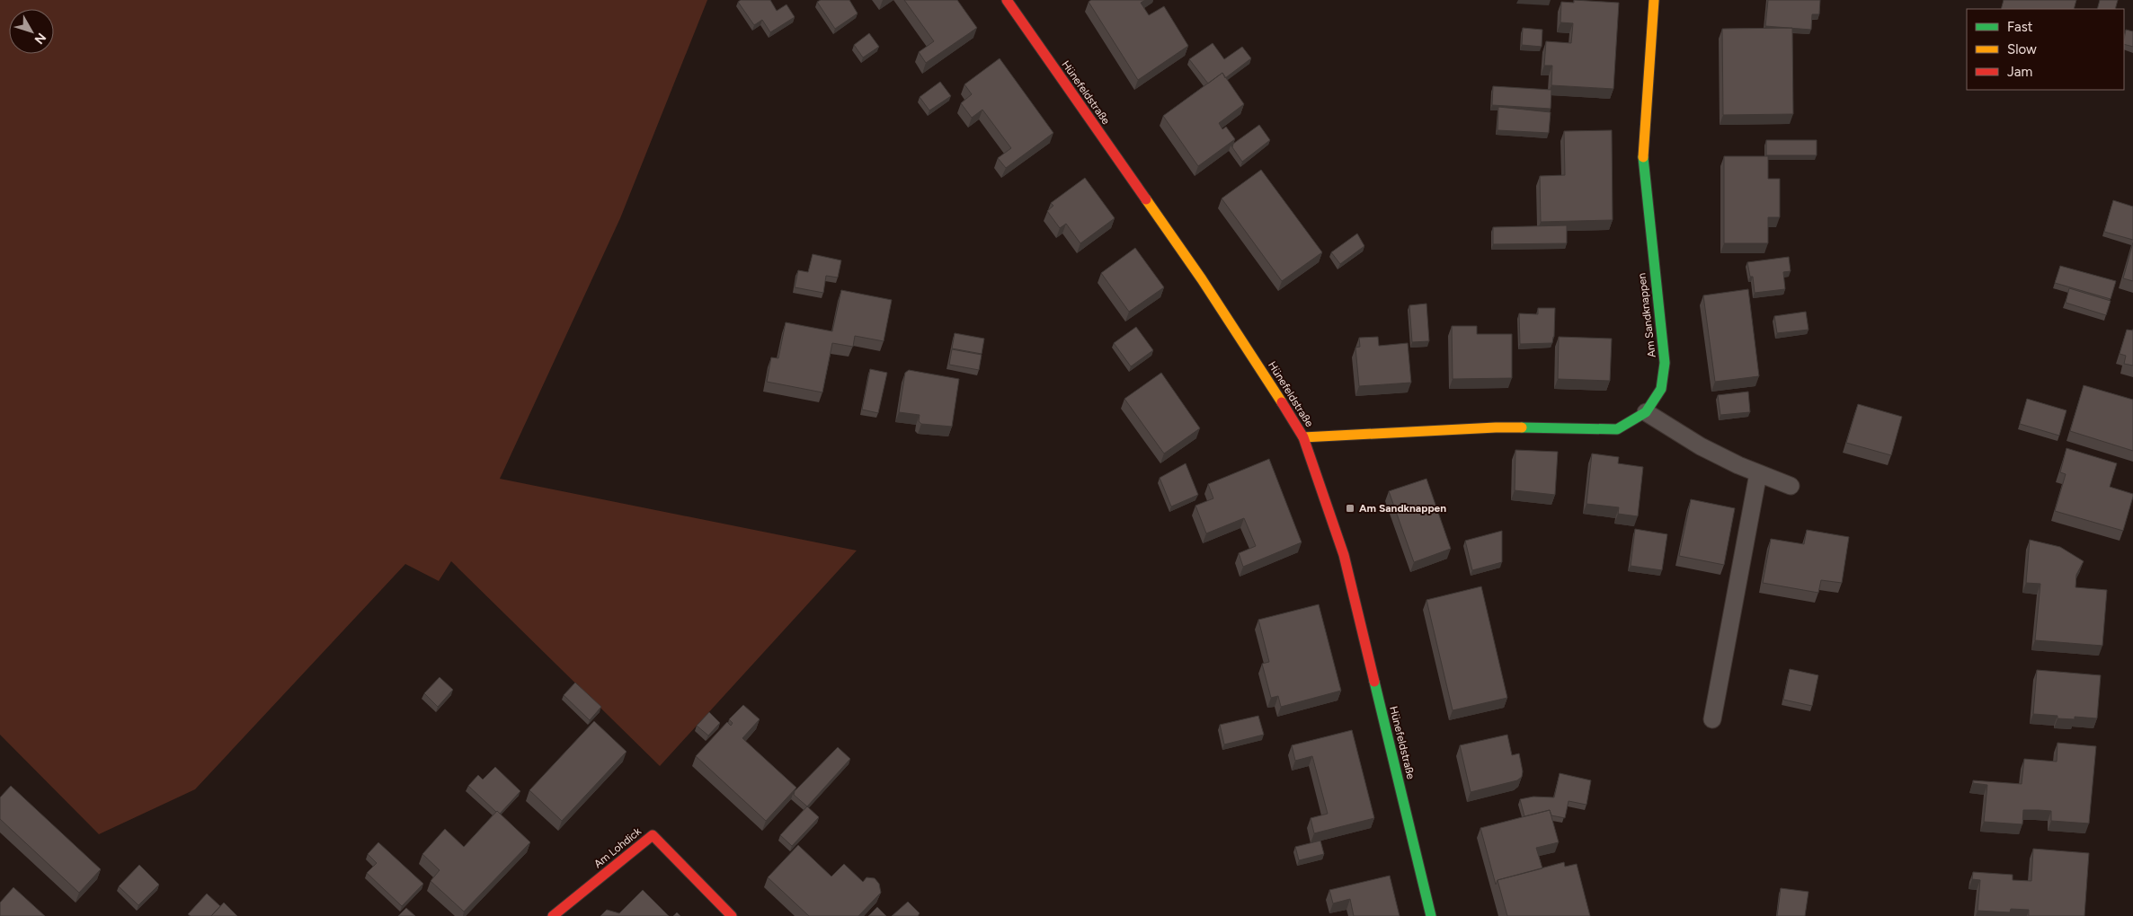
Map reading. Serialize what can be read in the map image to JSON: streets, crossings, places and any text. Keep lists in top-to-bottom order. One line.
{"streets":{"street":["Hünefeldstraße","Am Sandknappen","Am Lohdick"]},"crossings":[["Hünefeldstraße","Am Sandknappen"]],"places":{"transit":["Am Sandknappen"]},"legend":["Fast","Slow","Jam"],"north":"bottom right"}
